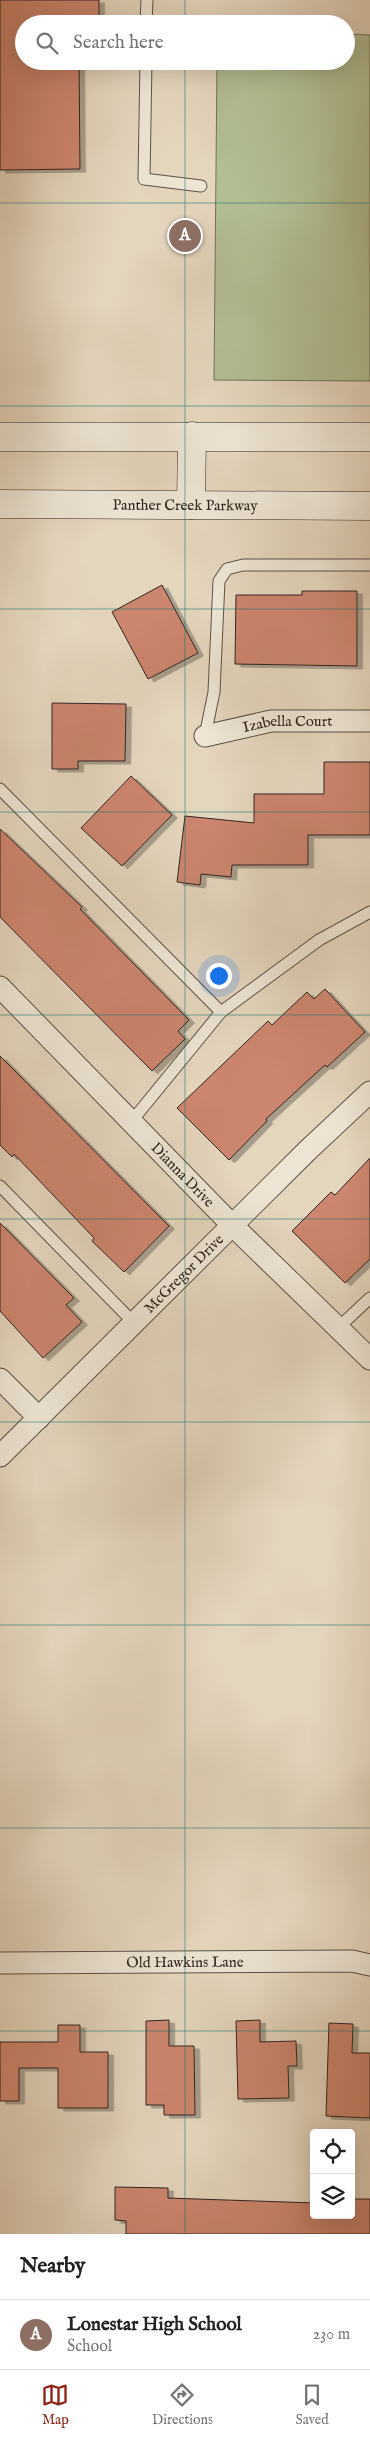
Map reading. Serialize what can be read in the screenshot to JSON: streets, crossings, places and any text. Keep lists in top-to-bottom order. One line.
{"streets":{"main road":["Panther Creek Parkway"],"street":["Izabella Court","Dianna Drive","McGregor Drive","Old Hawkins Lane"]},"crossings":[["Dianna Drive","McGregor Drive"]],"page":{"search":"Search here","pins":"A","heading":"Nearby","list":[{"mark":"A","name":"Lonestar High School","note":"School","value":"230 m"}],"nav":["Map","Directions","Saved"]}}
